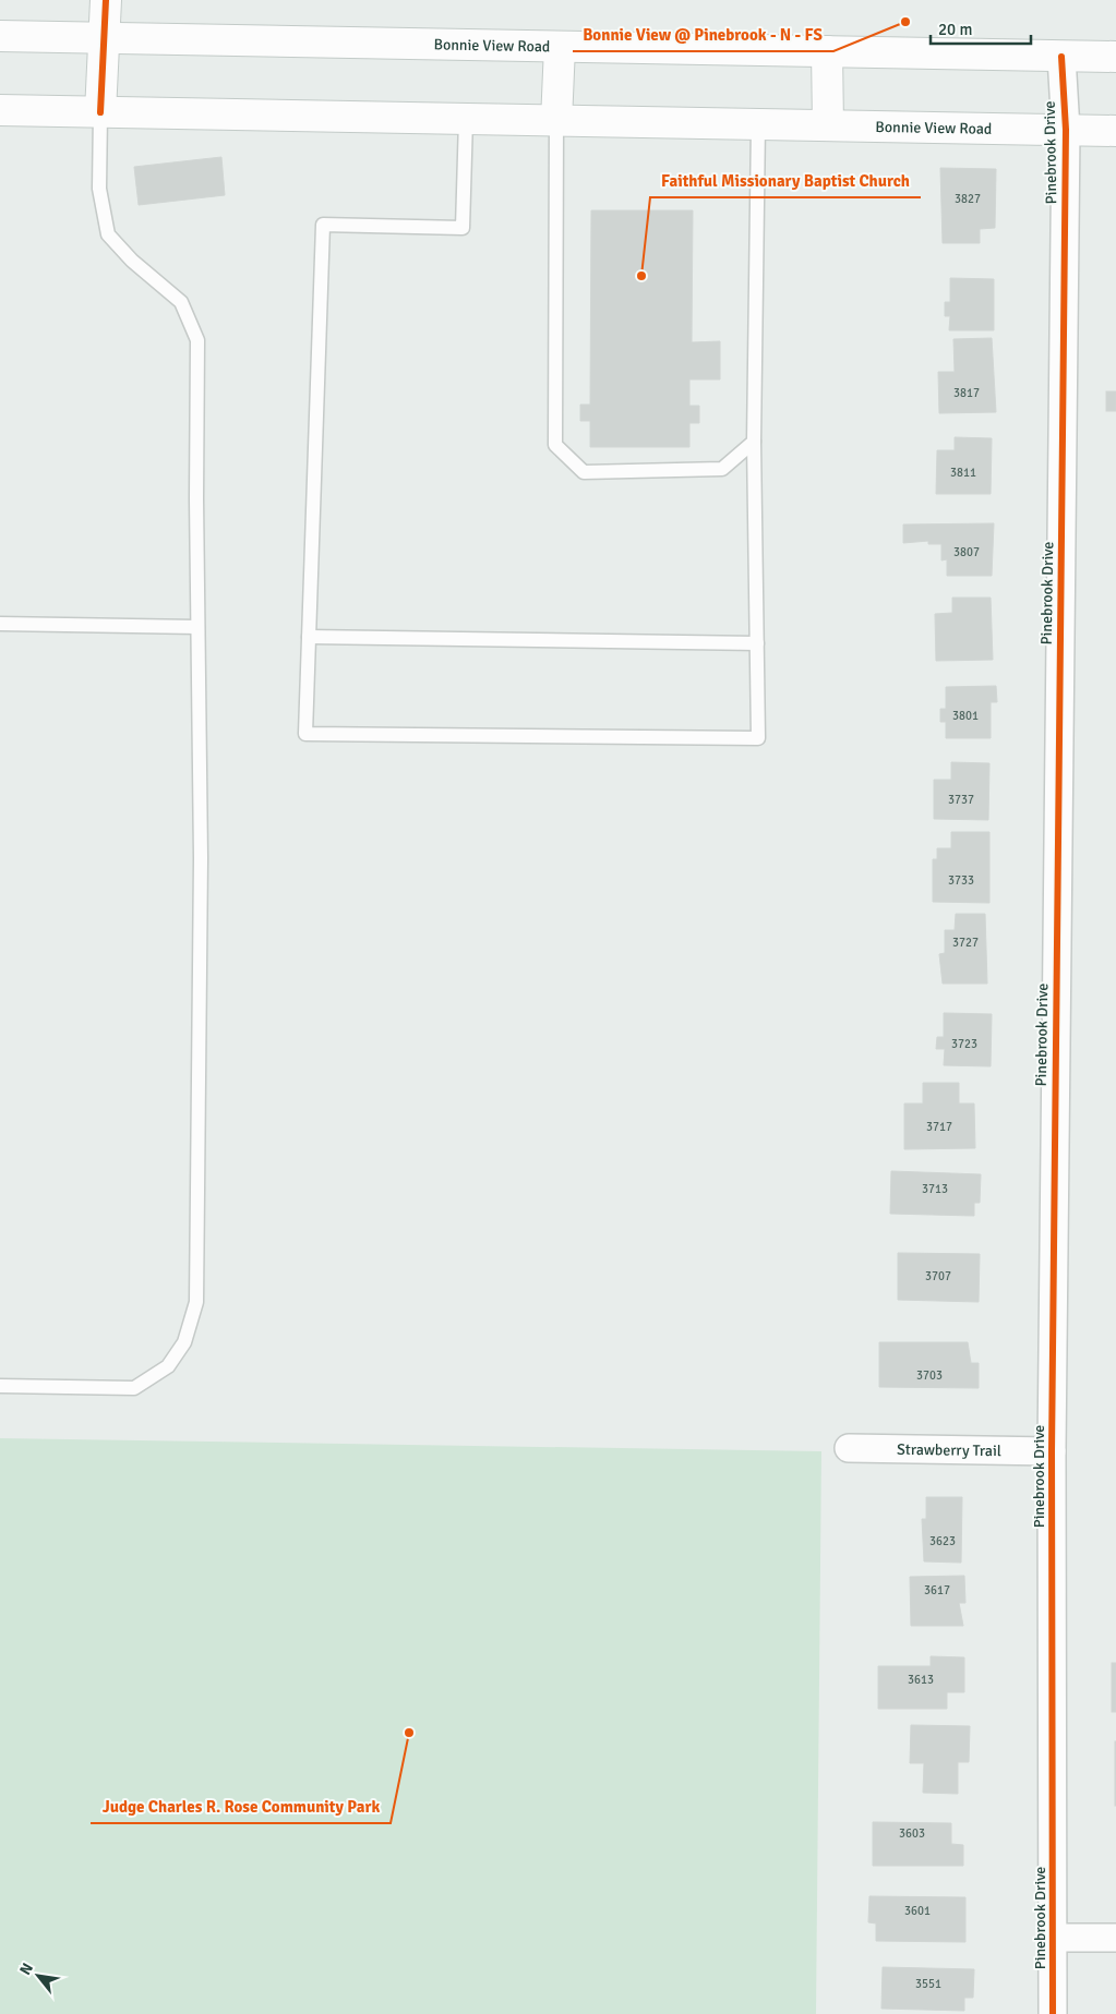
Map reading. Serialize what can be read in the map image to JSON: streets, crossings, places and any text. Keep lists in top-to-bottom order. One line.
{"streets":{"main road":["Bonnie View Road"],"street":["Pinebrook Drive","Strawberry Trail"]},"crossings":[["Bonnie View Road","Pinebrook Drive"],["Pinebrook Drive","Strawberry Trail"]],"places":["Bonnie View @ Pinebrook - N - FS","Faithful Missionary Baptist Church","Judge Charles R. Rose Community Park"],"house_numbers":["3827","3817","3811","3807","3801","3737","3733","3727","3723","3717","3713","3707","3703","3623","3617","3613","3603","3601","3551"],"scale_bar":"20 m","north":"top left"}
